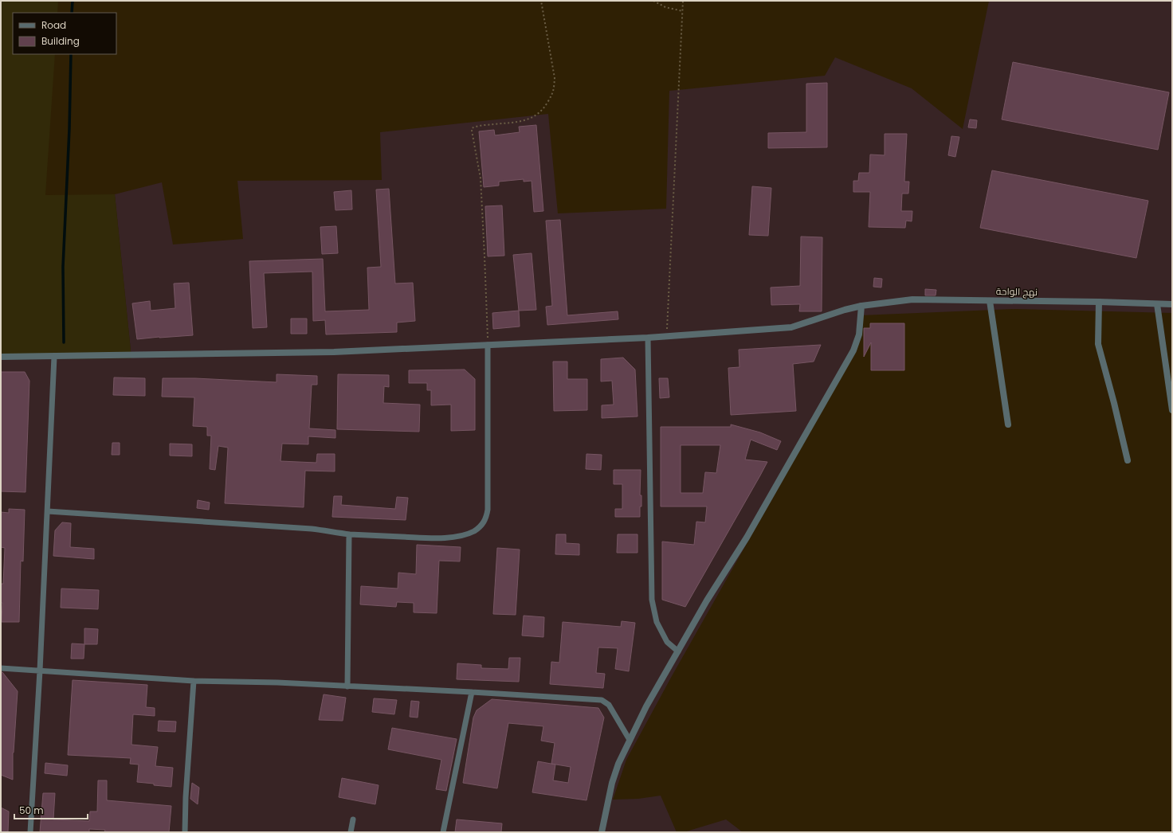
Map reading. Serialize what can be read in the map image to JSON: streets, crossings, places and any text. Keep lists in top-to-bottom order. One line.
{"streets":{"street":["نهج الواحة"]},"legend":["Road","Building"],"scale_bar":"50 m"}
